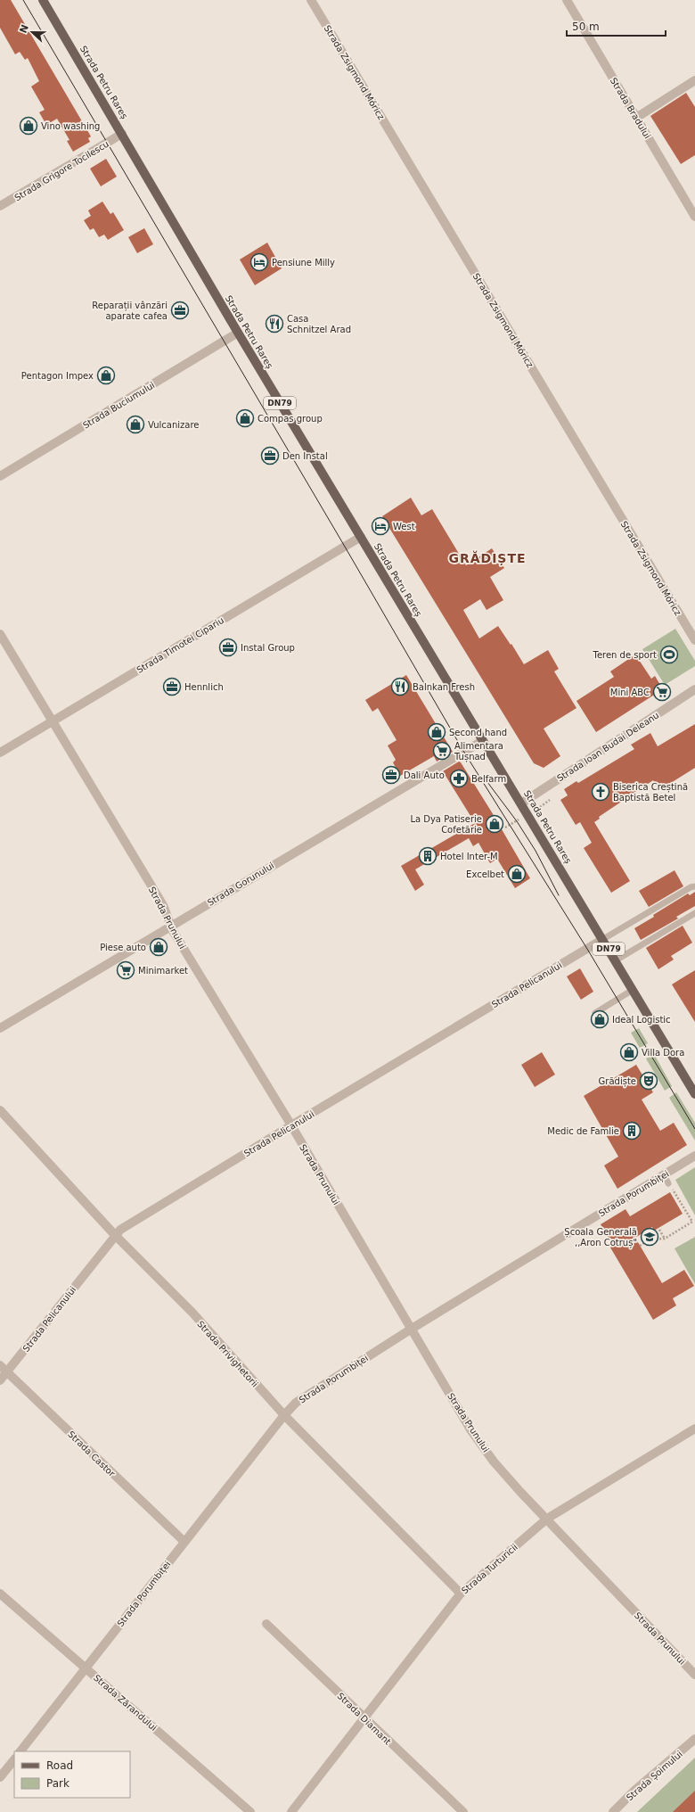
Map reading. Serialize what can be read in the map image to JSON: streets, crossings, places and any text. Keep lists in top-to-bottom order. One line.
{"streets":{"main road":["Strada Petru Rareș","DN79"],"street":["Strada Zsigmond Móricz","Strada Bradului","Strada Grigore Tocilescu","Strada Buciumului","Strada Timotei Cipariu","Strada Ioan Budai Deleanu","Strada Gorunului","Strada Prunului","Strada Pelicanului","Strada Porumbiței","Strada Privighetorii","Strada Castor","Strada Turturicii","Strada Zărandului","Strada Diamant","Strada Șoimului"]},"crossings":[["Strada Petru Rareș","Strada Grigore Tocilescu"],["Strada Petru Rareș","Strada Buciumului"],["Strada Petru Rareș","Strada Timotei Cipariu"],["Strada Petru Rareș","Strada Ioan Budai Deleanu"],["Strada Petru Rareș","Strada Gorunului"],["Strada Petru Rareș","Strada Pelicanului"],["Strada Timotei Cipariu","Strada Prunului"],["Strada Gorunului","Strada Prunului"],["Strada Prunului","Strada Pelicanului"],["Strada Prunului","Strada Porumbiței"],["Strada Prunului","Strada Turturicii"],["Strada Pelicanului","Strada Privighetorii"],["Strada Pelicanului","Strada Castor"],["Strada Porumbiței","Strada Privighetorii"],["Strada Porumbiței","Strada Castor"],["Strada Porumbiței","Strada Zărandului"],["Strada Privighetorii","Strada Turturicii"],["Strada Turturicii","Strada Diamant"]],"districts":["GRĂDIȘTE"],"places":{"shop":["Vino washing","Pentagon Impex","Compas group","Vulcanizare","Second hand","La Dya Patiserie Cofetărie","Excelbet","Piese auto","Ideal Logistic","Villa Dora"],"hotel":["Pensiune Milly","West"],"office":["Reparații vânzări aparate cafea","Den Instal","Instal Group","Hennlich","Dali Auto"],"restaurant":["Casa Schnitzel Arad","Balnkan Fresh"],"sports":["Teren de sport"],"supermarket":["Mini ABC","Alimentara Tușnad","Minimarket"],"pharmacy":["Belfarm"],"church":["Biserica Creștină Baptistă Betel"],"building":["Hotel Inter-M","Medic de Famlie"],"theatre":["Grădiște"],"school or university":["Școala Generală ,,Aron Cotruș\""]},"legend":["Road","Park"],"scale_bar":"50 m","north":"left"}
